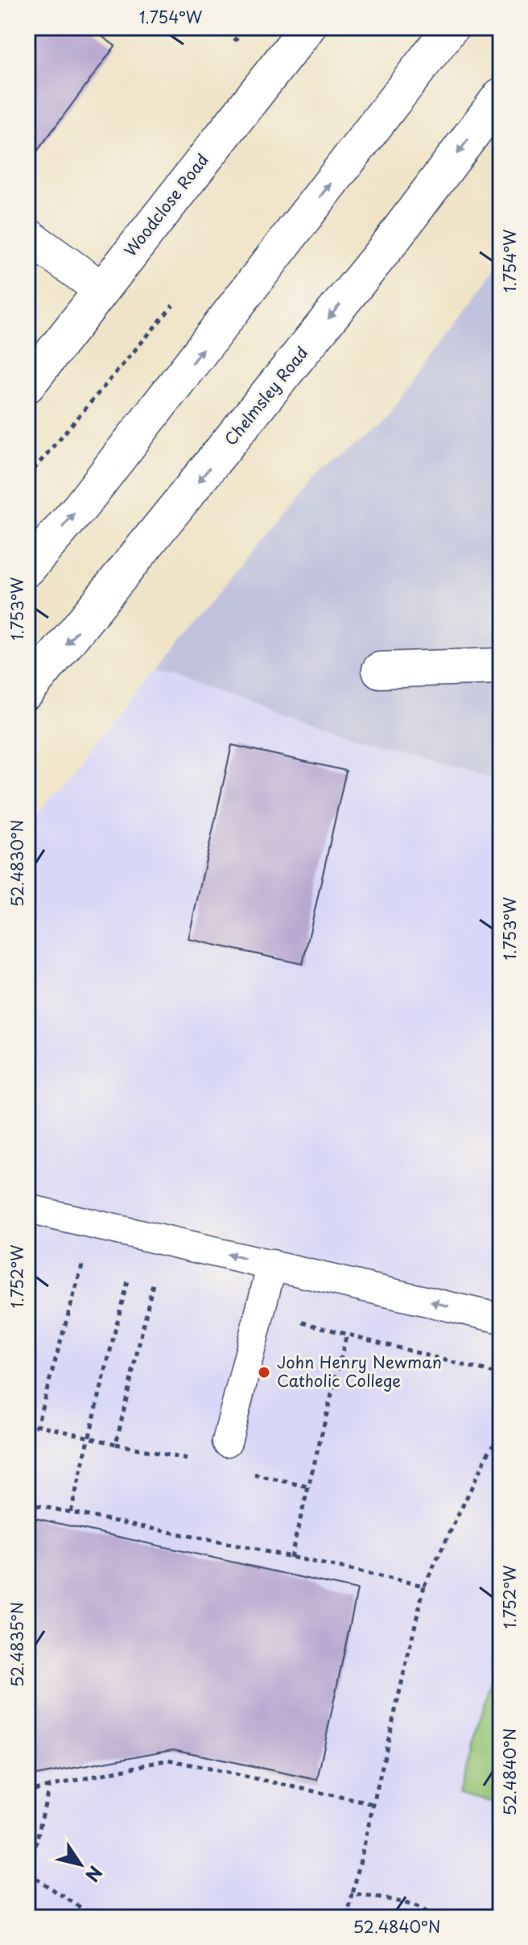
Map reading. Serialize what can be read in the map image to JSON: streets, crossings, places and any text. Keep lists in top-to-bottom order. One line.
{"streets":{"street":["Woodclose Road","Chelmsley Road"]},"places":["John Henry Newman Catholic College"],"north":"bottom right","coordinates":["1.754°W","1.753°W","52.4830°N","1.752°W","52.4835°N","52.4840°N"]}
